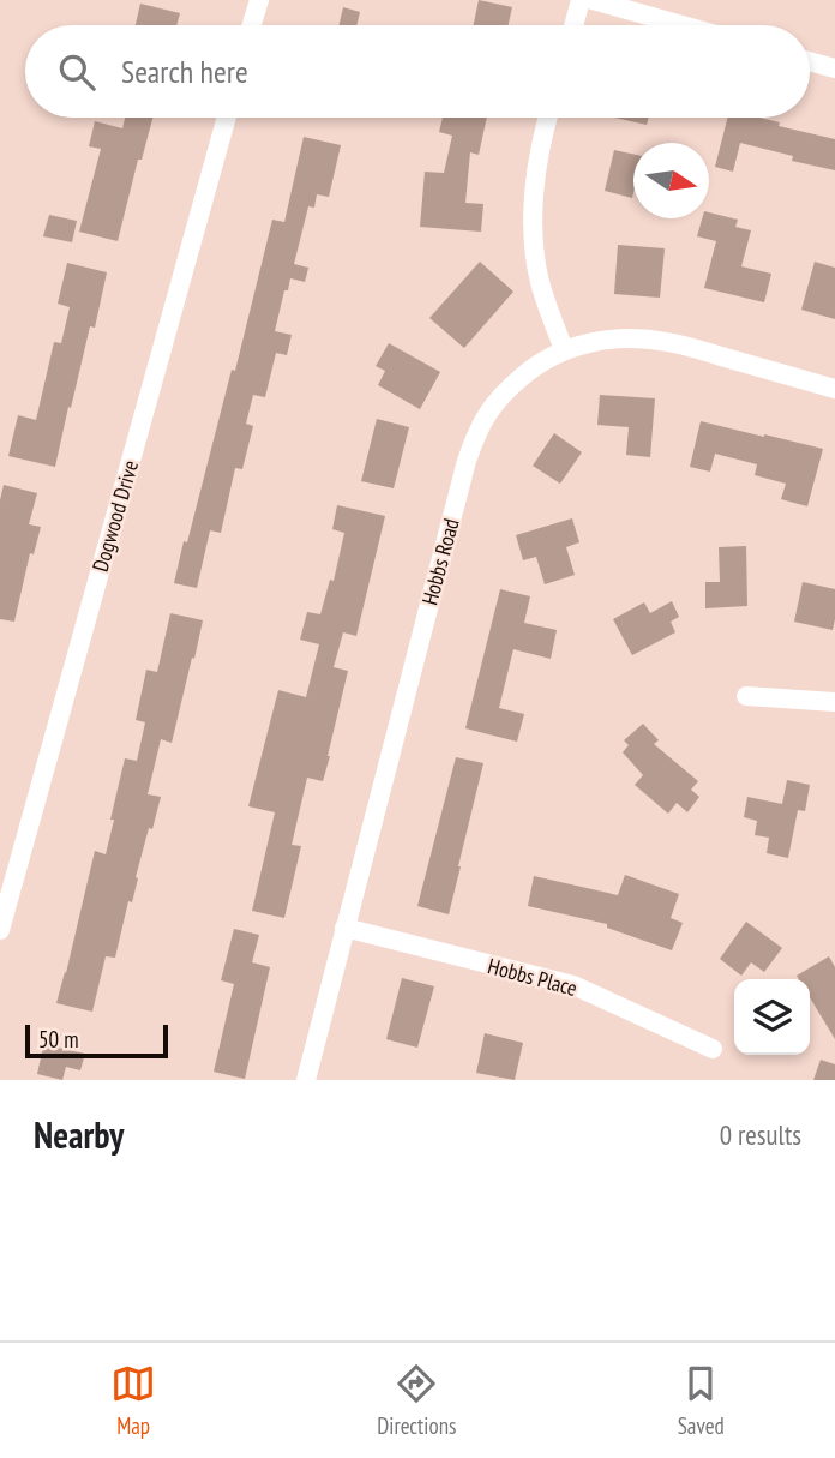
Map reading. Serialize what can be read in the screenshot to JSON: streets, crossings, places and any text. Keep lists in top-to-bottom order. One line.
{"streets":{"street":["Dogwood Drive","Hobbs Road","Hobbs Place"]},"crossings":[["Hobbs Road","Hobbs Place"]],"scale_bar":"50 m","north":"right","page":{"search":"Search here","scale":"50 m","heading":["Nearby","0 results"],"nav":["Map","Directions","Saved"]}}
